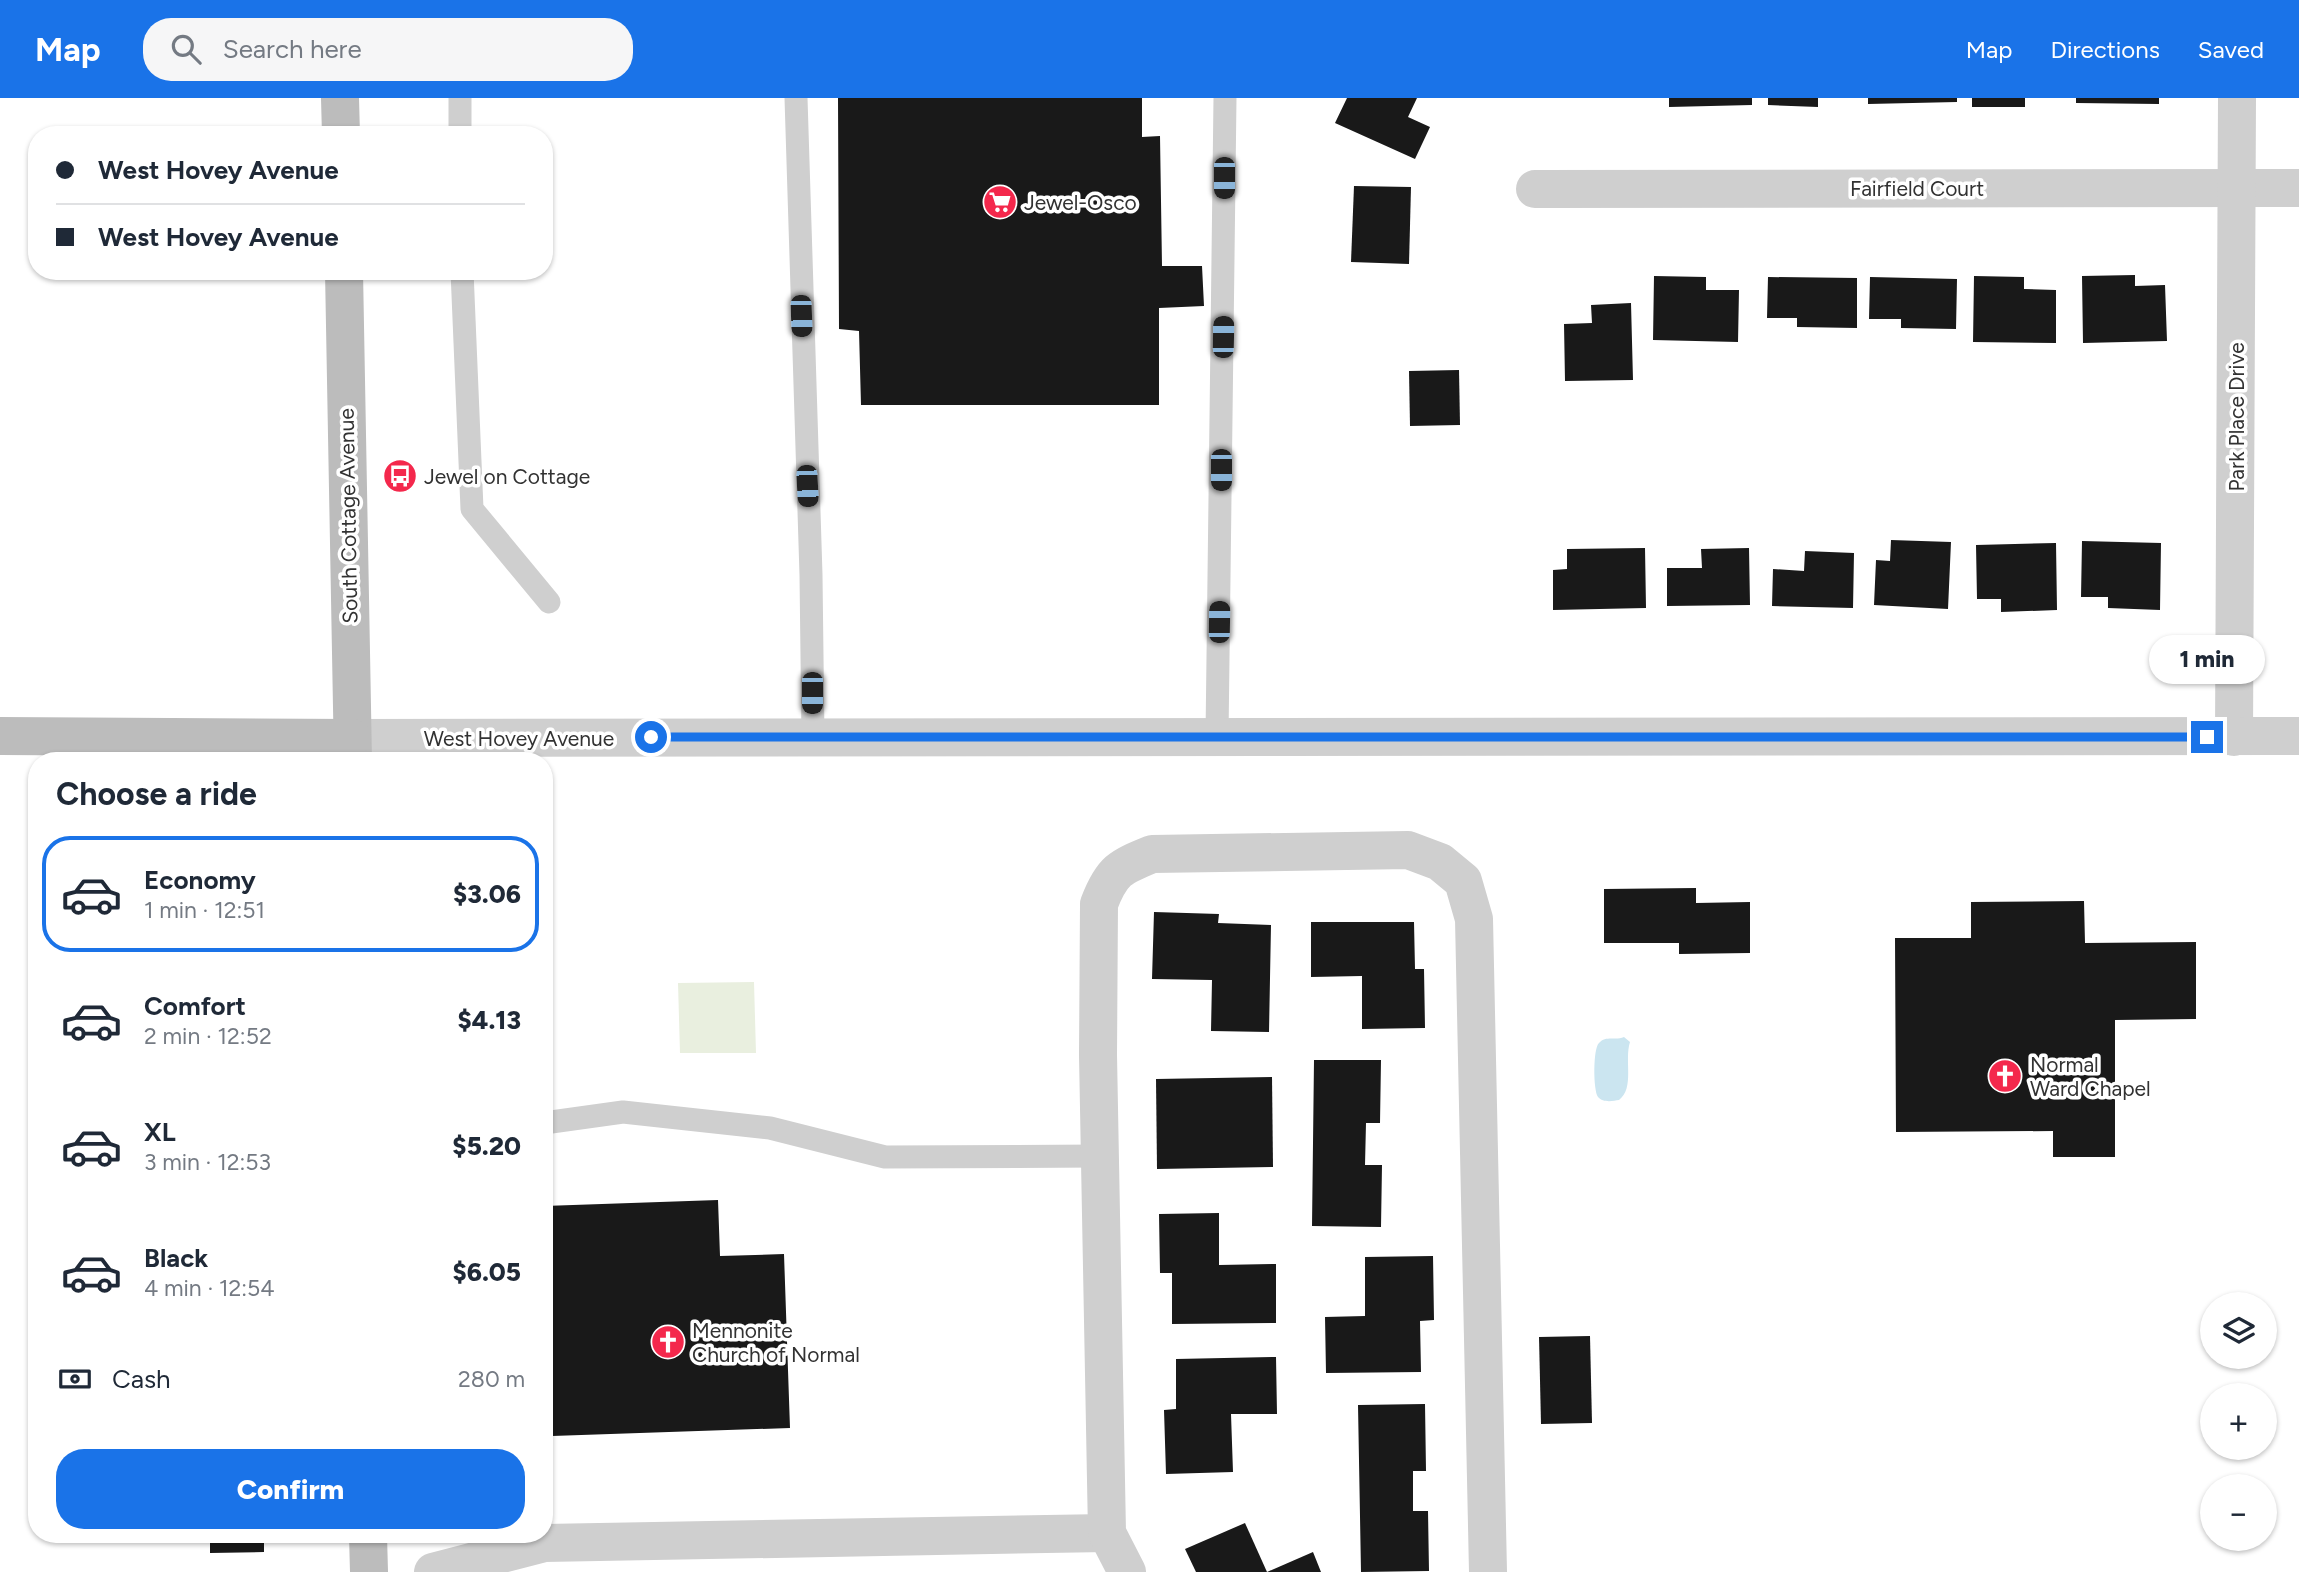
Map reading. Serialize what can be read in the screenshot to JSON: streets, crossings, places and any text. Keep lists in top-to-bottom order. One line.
{"streets":{"main road":["South Cottage Avenue","West Hovey Avenue"],"street":["Fairfield Court","Park Place Drive"]},"crossings":[["Fairfield Court","Park Place Drive"],["Park Place Drive","West Hovey Avenue"],["South Cottage Avenue","West Hovey Avenue"]],"places":{"supermarket":["Jewel-Osco"],"bus stop":["Jewel on Cottage"],"church":["Normal Ward Chapel","Mennonite Church of Normal"]},"page":{"header":"Map","search":"Search here","nav":["Map","Directions","Saved"],"banner":["West Hovey Avenue","West Hovey Avenue"],"bubble":"1 min","heading":"Choose a ride","list":[{"name":"Economy","note":"1 min · 12:51","value":"$3.06"},{"name":"Comfort","note":"2 min · 12:52","value":"$4.13"},{"name":"XL","note":"3 min · 12:53","value":"$5.20"},{"name":"Black","note":"4 min · 12:54","value":"$6.05"}],"map_buttons":["+","−"],"pay":["Cash","280 m"],"buttons":"Confirm"}}
